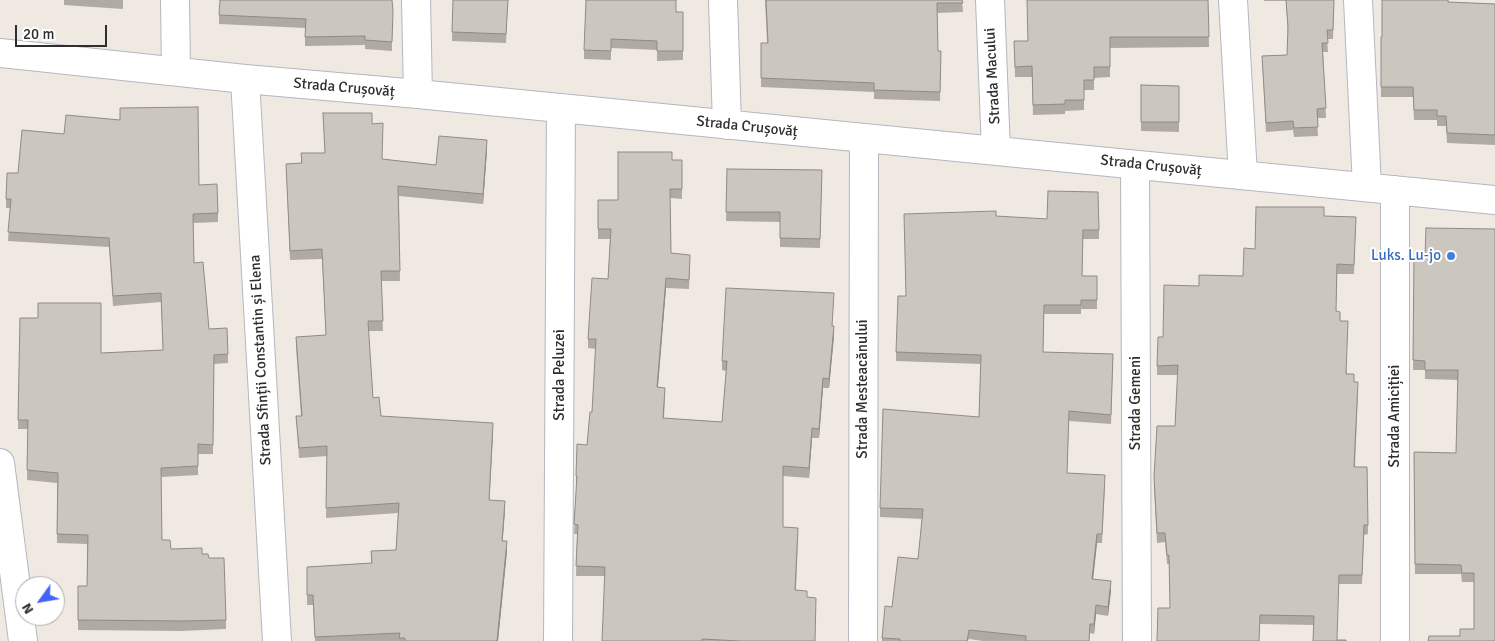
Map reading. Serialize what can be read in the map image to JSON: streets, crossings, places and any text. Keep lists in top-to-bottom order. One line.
{"streets":{"street":["Strada Macului","Strada Crușovăț","Strada Sfinții Constantin și Elena","Strada Peluzei","Strada Mesteacănului","Strada Gemeni","Strada Amiciției"]},"crossings":[["Strada Macului","Strada Crușovăț"],["Strada Crușovăț","Strada Sfinții Constantin și Elena"],["Strada Crușovăț","Strada Peluzei"],["Strada Crușovăț","Strada Mesteacănului"],["Strada Crușovăț","Strada Gemeni"],["Strada Crușovăț","Strada Amiciției"]],"places":["Luks. Lu-jo"],"scale_bar":"20 m","north":"bottom left"}
